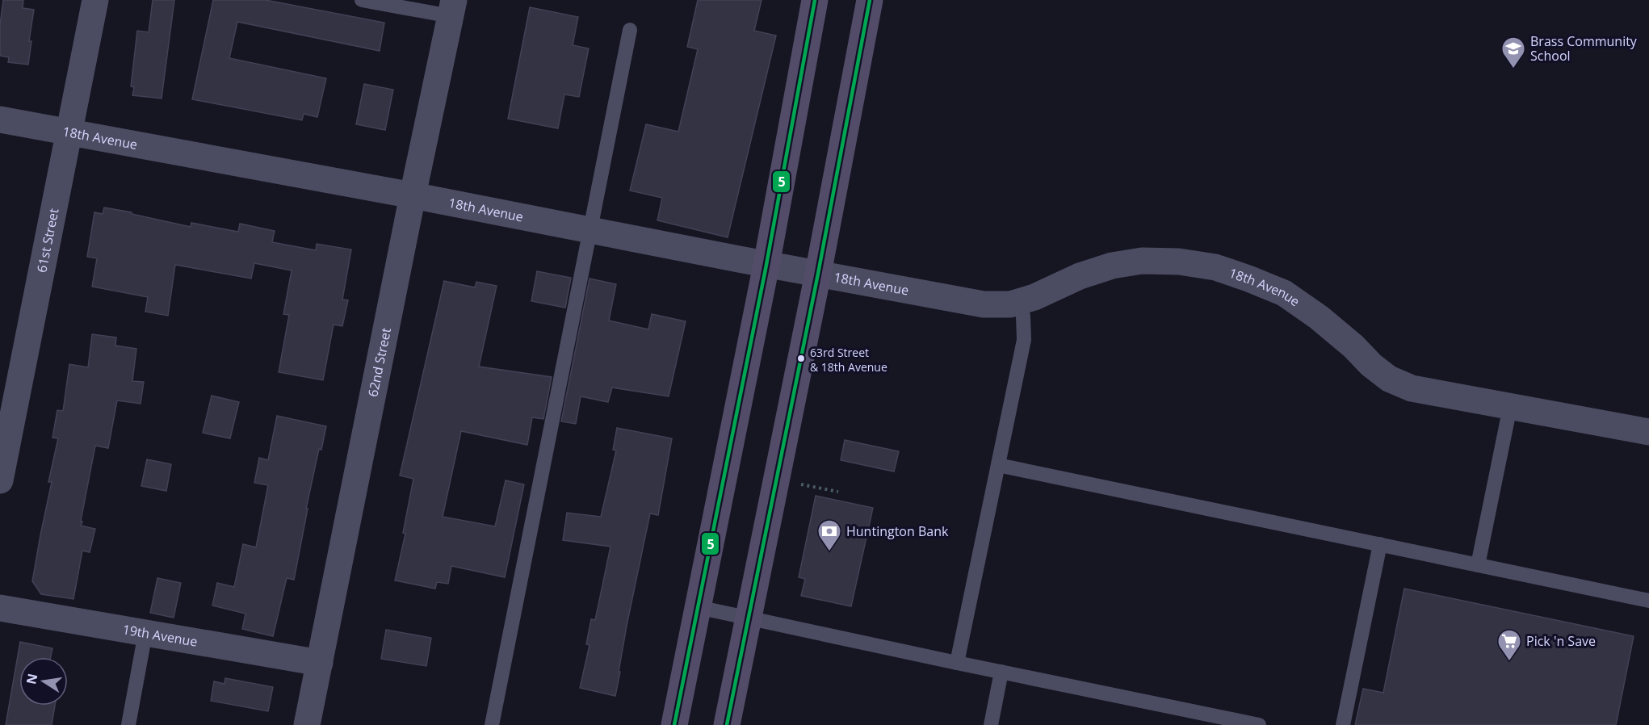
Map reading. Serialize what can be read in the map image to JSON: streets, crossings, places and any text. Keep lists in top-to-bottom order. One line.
{"streets":{"street":["18th Avenue","61st Street","62nd Street","19th Avenue"]},"crossings":[["18th Avenue","61st Street"],["18th Avenue","62nd Street"],["62nd Street","19th Avenue"]],"places":{"school or university":["Brass Community School"],"other":["63rd Street & 18th Avenue"],"bank":["Huntington Bank"],"supermarket":["Pick 'n Save"]},"lines":["transit line 5"],"north":"left"}
